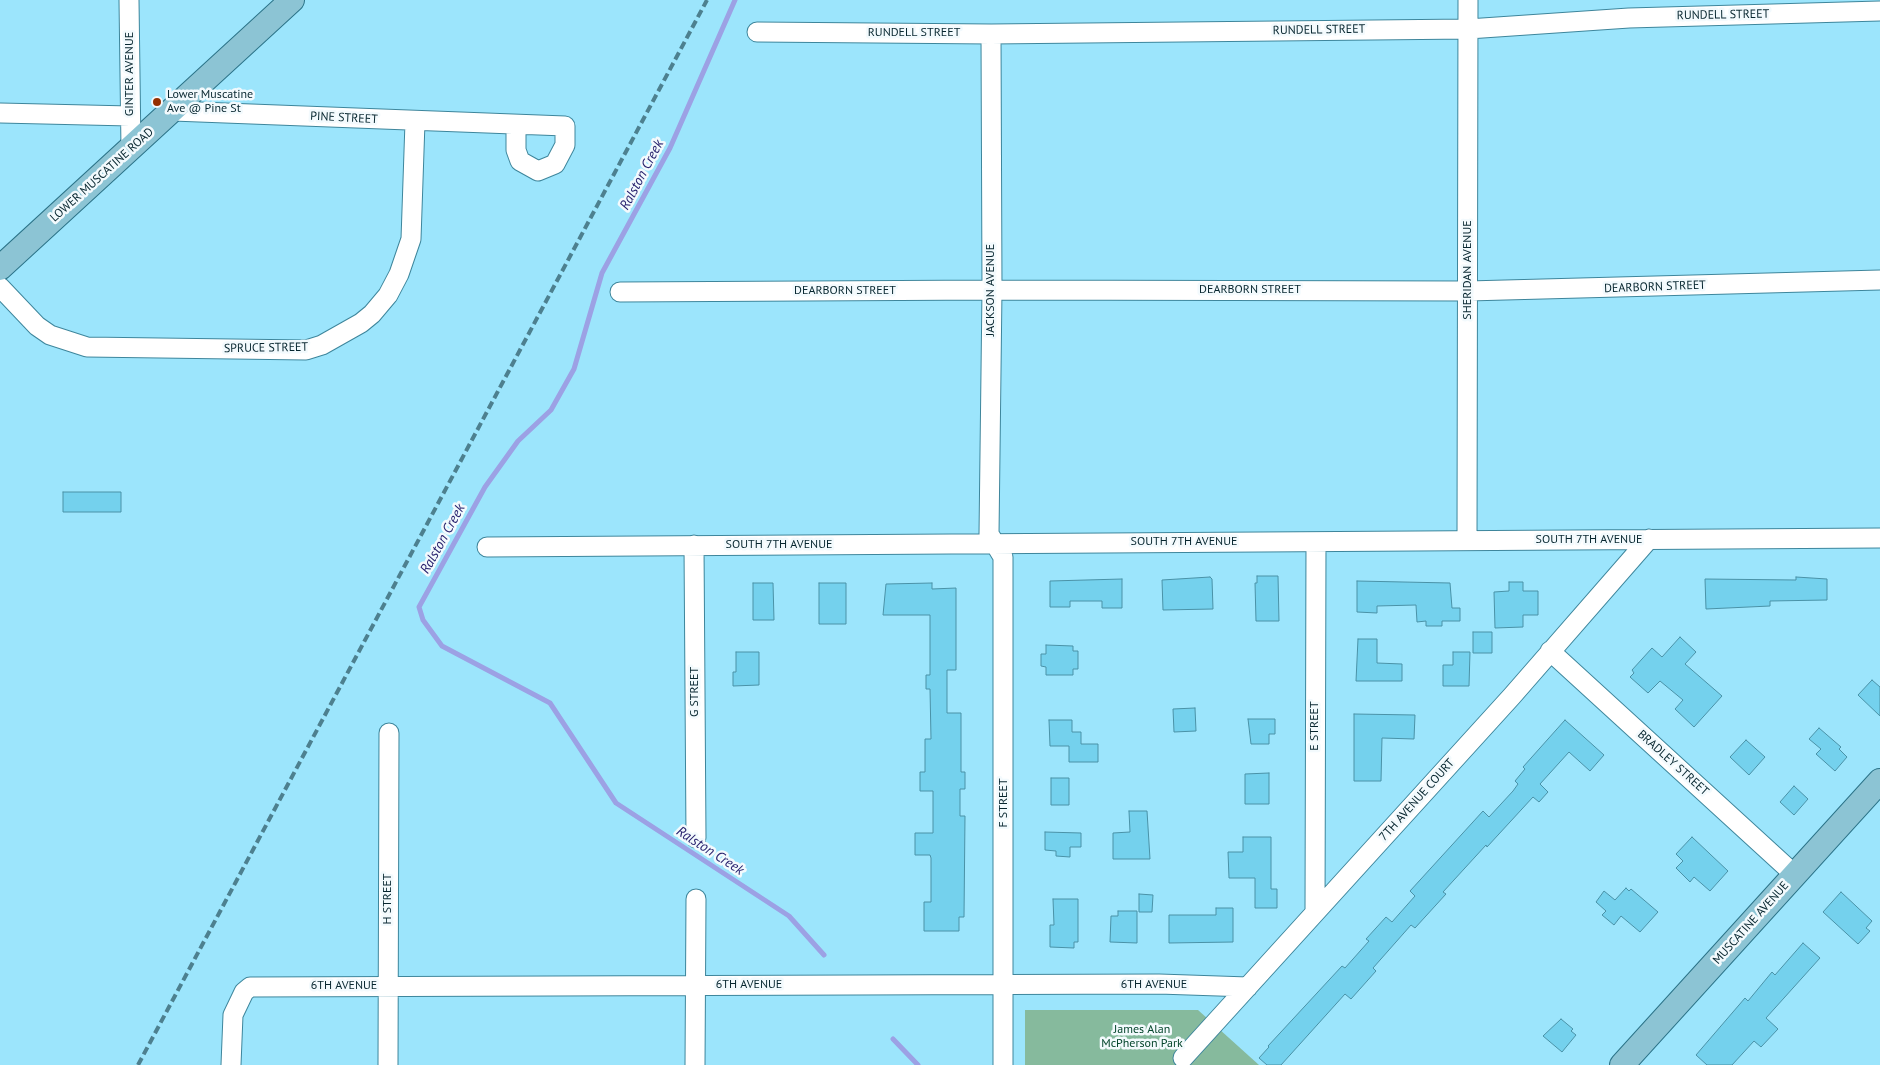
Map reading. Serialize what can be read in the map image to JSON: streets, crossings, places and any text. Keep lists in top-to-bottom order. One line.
{"streets":{"main road":["LOWER MUSCATINE ROAD","MUSCATINE AVENUE"],"street":["RUNDELL STREET","GINTER AVENUE","PINE STREET","SHERIDAN AVENUE","DEARBORN STREET","JACKSON AVENUE","SPRUCE STREET","SOUTH 7TH AVENUE","G STREET","E STREET","BRADLEY STREET","7TH AVENUE COURT","F STREET","H STREET","6TH AVENUE"]},"crossings":[["RUNDELL STREET","SHERIDAN AVENUE"],["RUNDELL STREET","JACKSON AVENUE"],["GINTER AVENUE","LOWER MUSCATINE ROAD"],["PINE STREET","LOWER MUSCATINE ROAD"],["PINE STREET","SPRUCE STREET"],["SHERIDAN AVENUE","DEARBORN STREET"],["SHERIDAN AVENUE","SOUTH 7TH AVENUE"],["DEARBORN STREET","JACKSON AVENUE"],["JACKSON AVENUE","SOUTH 7TH AVENUE"],["JACKSON AVENUE","F STREET"],["SOUTH 7TH AVENUE","G STREET"],["SOUTH 7TH AVENUE","E STREET"],["SOUTH 7TH AVENUE","7TH AVENUE COURT"],["SOUTH 7TH AVENUE","F STREET"],["E STREET","7TH AVENUE COURT"],["BRADLEY STREET","7TH AVENUE COURT"],["BRADLEY STREET","MUSCATINE AVENUE"],["7TH AVENUE COURT","6TH AVENUE"],["F STREET","6TH AVENUE"],["H STREET","6TH AVENUE"]],"water":["Ralston Creek"],"parks":["James Alan McPherson Park"],"places":["Lower Muscatine Ave @ Pine St"]}
